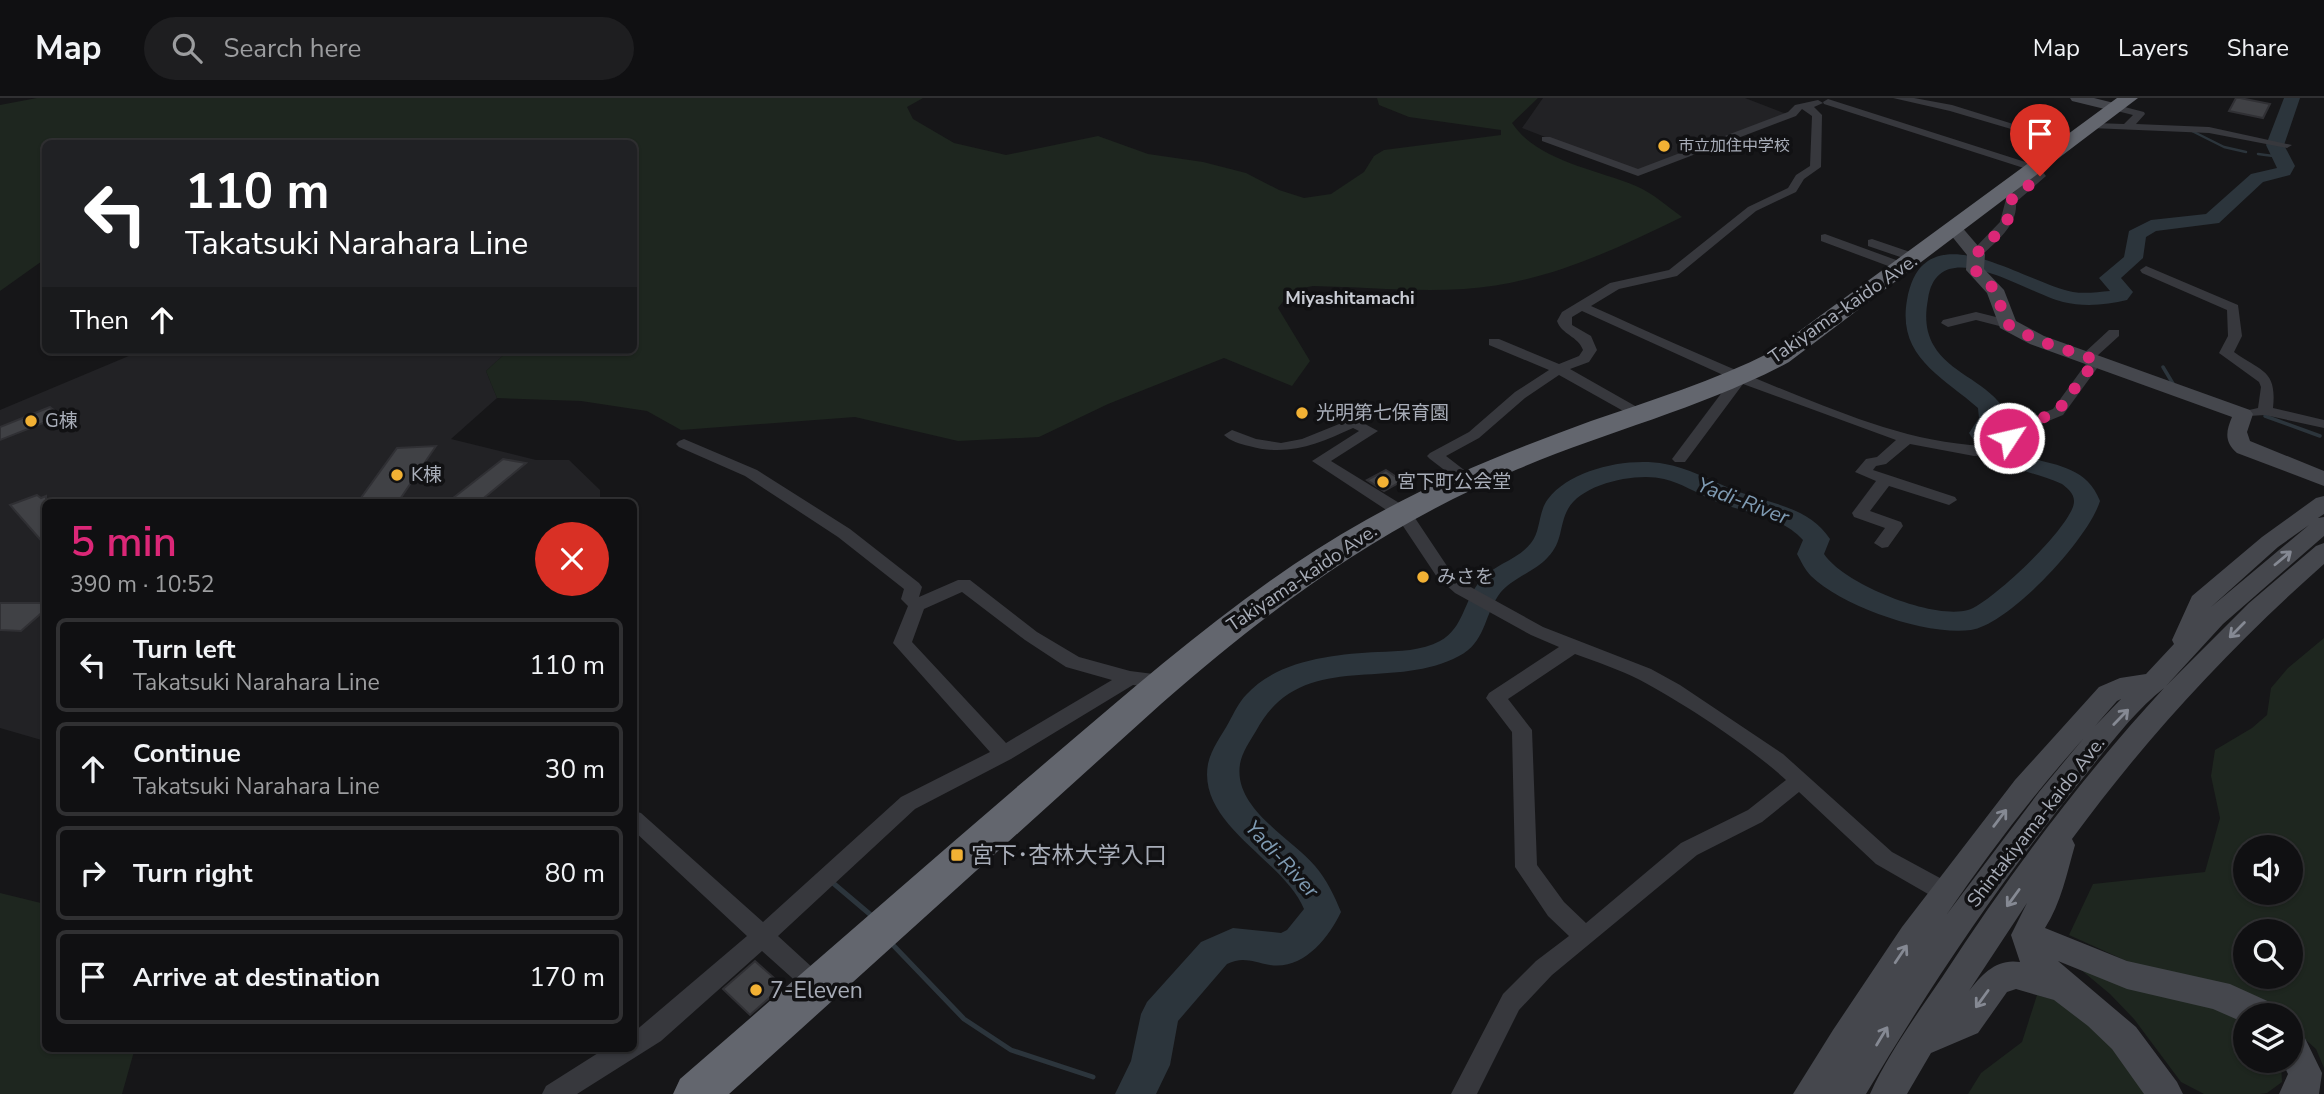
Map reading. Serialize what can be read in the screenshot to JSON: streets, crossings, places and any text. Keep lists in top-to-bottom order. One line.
{"streets":{"highway":["Takiyama-kaido Ave."],"main road":["Shintakiyama-kaido Ave."]},"districts":["Miyashitamachi"],"water":["Yadi-River"],"places":{"other":["市立加住中学校","光明第七保育園","G棟","K棟","宮下町公会堂","みさを","7-Eleven"],"transit":["宮下･杏林大学入口"]},"page":{"header":"Map","search":"Search here","nav":["Map","Layers","Share"],"turn":["110 m","Takatsuki Narahara Line"],"then":"Then","heading":["5 min","390 m · 10:52"],"list":[{"name":"Turn left","note":"Takatsuki Narahara Line","value":"110 m"},{"name":"Continue","note":"Takatsuki Narahara Line","value":"30 m"},{"name":"Turn right","value":"80 m"},{"name":"Arrive at destination","value":"170 m"}]}}
